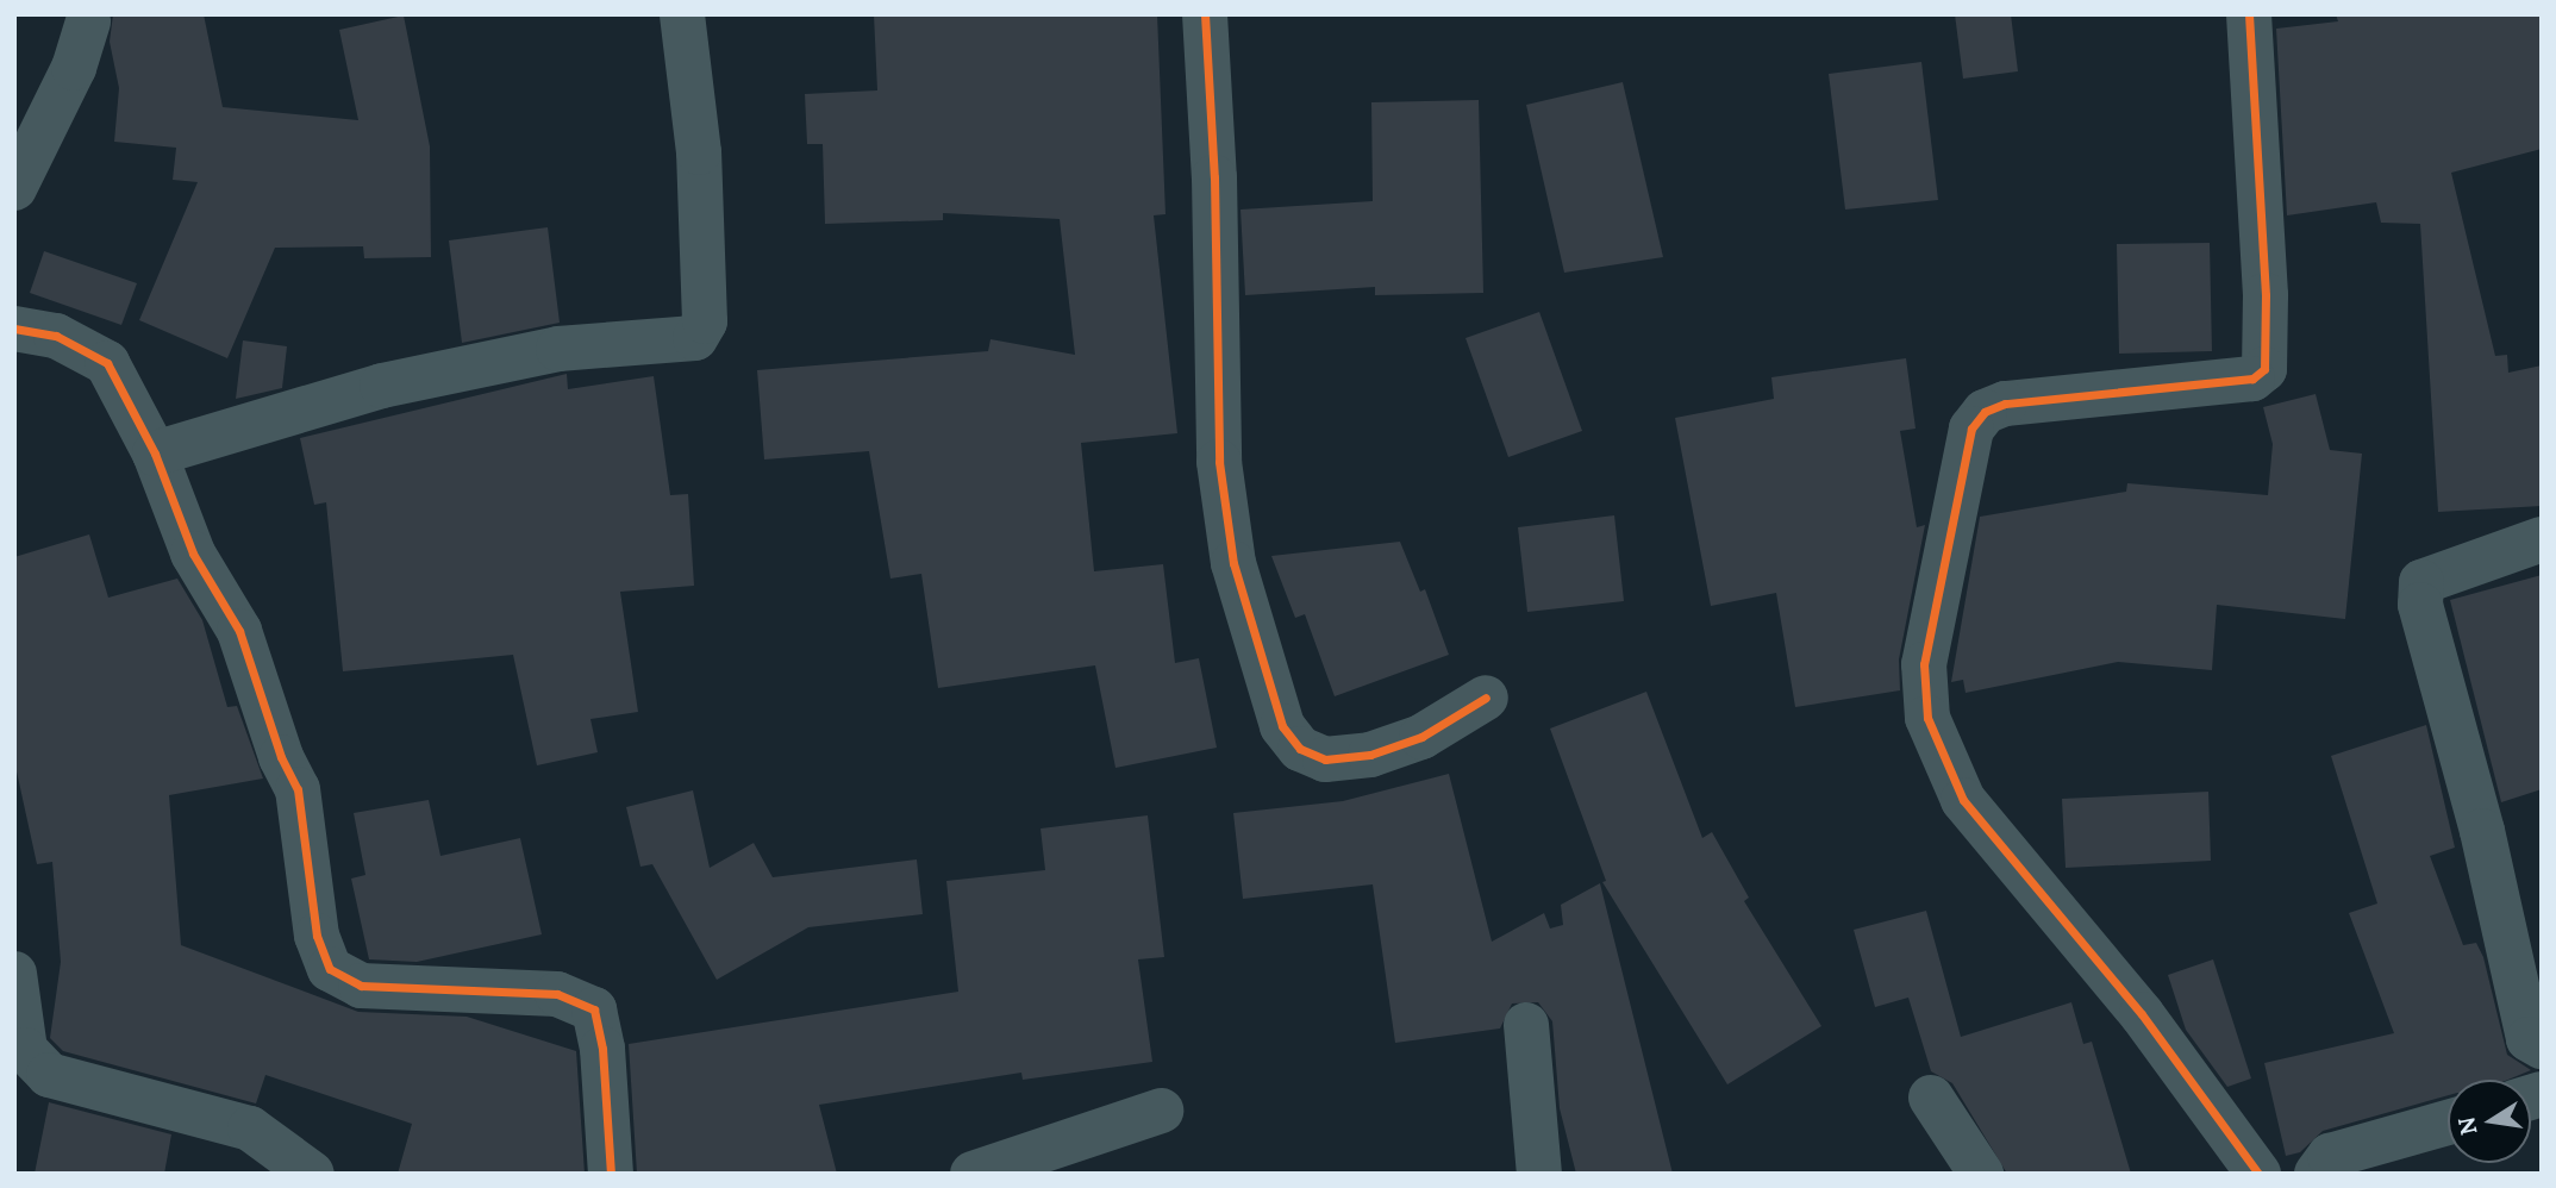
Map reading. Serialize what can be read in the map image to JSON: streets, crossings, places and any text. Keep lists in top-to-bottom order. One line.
{"north":"left"}
